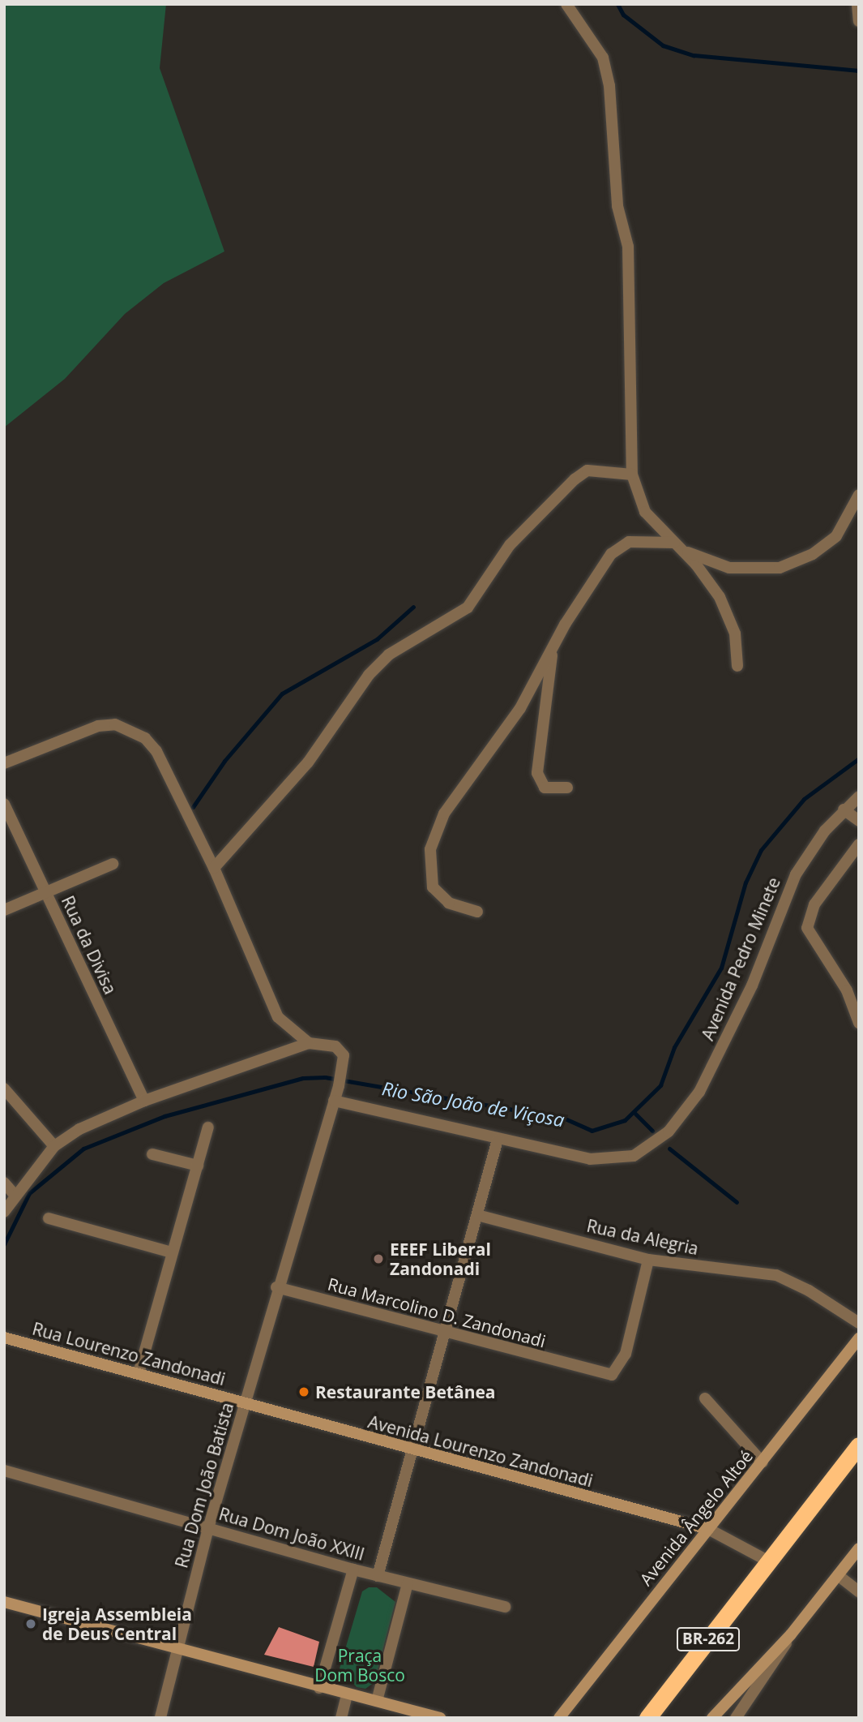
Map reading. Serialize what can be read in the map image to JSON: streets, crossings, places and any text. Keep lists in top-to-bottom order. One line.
{"streets":{"highway":["BR-262"],"street":["Rua da Divisa","Avenida Pedro Minete","Rua da Alegria","Rua Marcolino D. Zandonadi","Rua Lourenzo Zandonadi","Avenida Lourenzo Zandonadi","Rua Dom João Batista","Avenida Ângelo Altoé","Rua Dom João XXIII"]},"crossings":[["Avenida Pedro Minete","Rua Dom João Batista"],["Rua da Alegria","Rua Marcolino D. Zandonadi"],["Rua Marcolino D. Zandonadi","Rua Dom João Batista"],["Rua Lourenzo Zandonadi","Avenida Lourenzo Zandonadi"],["Rua Lourenzo Zandonadi","Rua Dom João Batista"],["Avenida Lourenzo Zandonadi","Rua Dom João Batista"],["Avenida Lourenzo Zandonadi","Avenida Ângelo Altoé"],["Rua Dom João Batista","Rua Dom João XXIII"]],"water":["Rio São João de Viçosa"],"parks":["Praça Dom Bosco"],"places":["EEEF Liberal Zandonadi","Restaurante Betânea","Igreja Assembleia de Deus Central"]}
